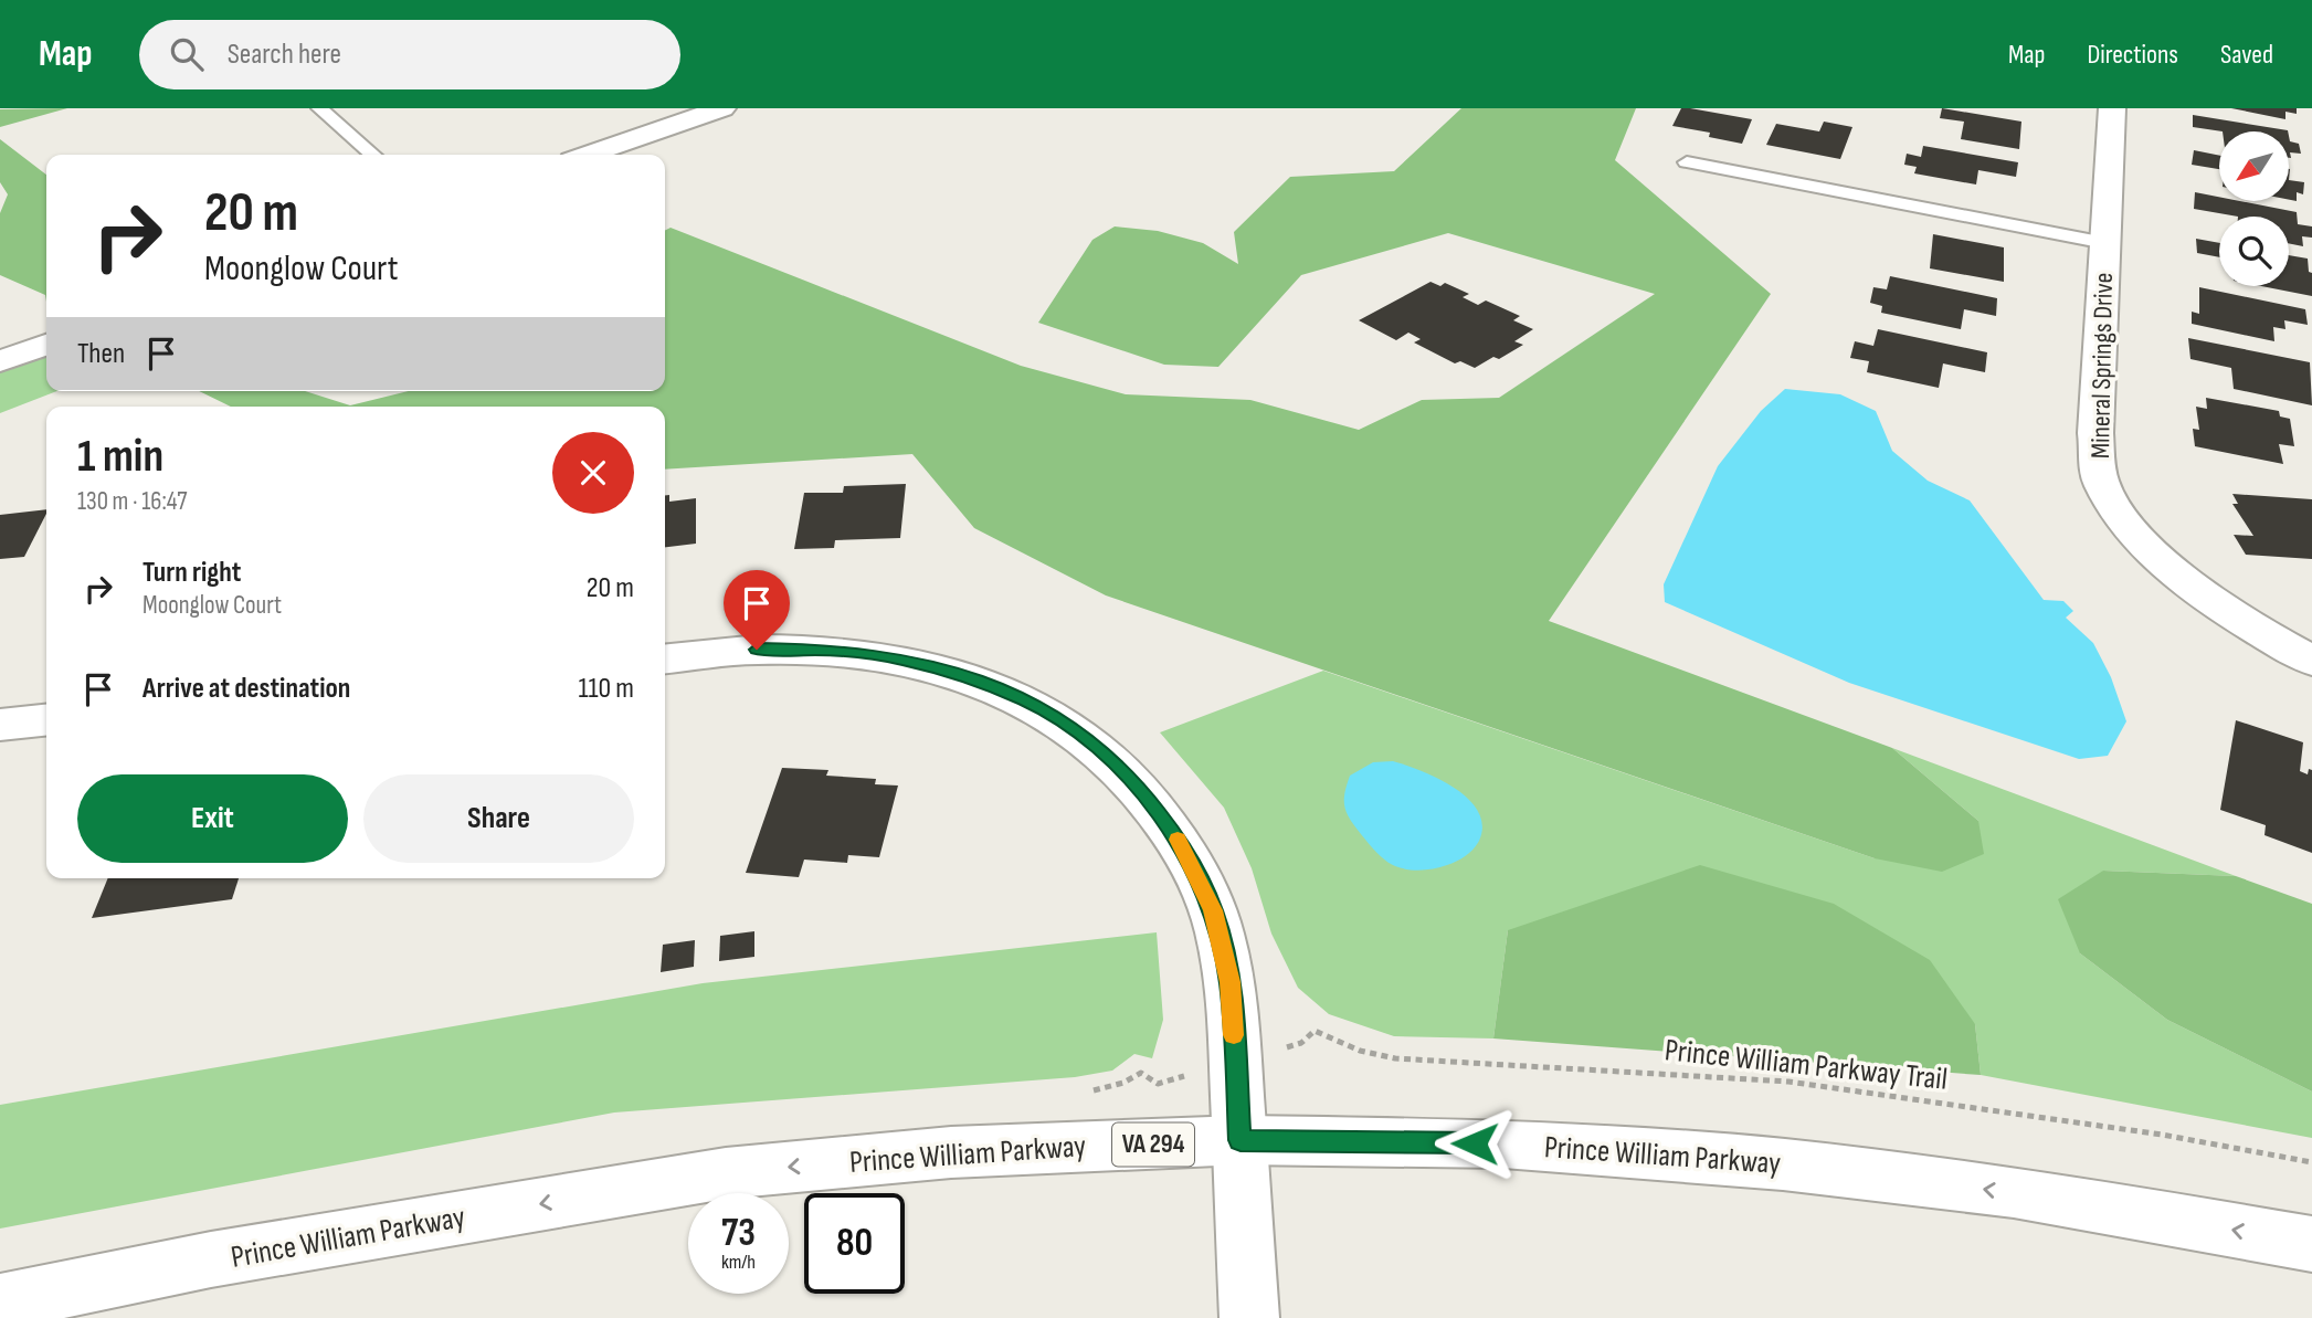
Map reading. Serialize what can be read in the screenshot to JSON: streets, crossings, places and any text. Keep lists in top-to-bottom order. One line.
{"streets":{"main road":["Mineral Springs Drive","VA 294","Prince William Parkway"],"path":["Prince William Parkway Trail"]},"one_way":["Prince William Parkway"],"north":"bottom left","page":{"header":"Map","search":"Search here","nav":["Map","Directions","Saved"],"turn":["20 m","Moonglow Court"],"then":"Then","heading":["1 min","130 m · 16:47"],"list":[{"name":"Turn right","note":"Moonglow Court","value":"20 m"},{"name":"Arrive at destination","value":"110 m"}],"buttons":["Exit","Share"],"speed":"73 km/h","limit":"80"}}
